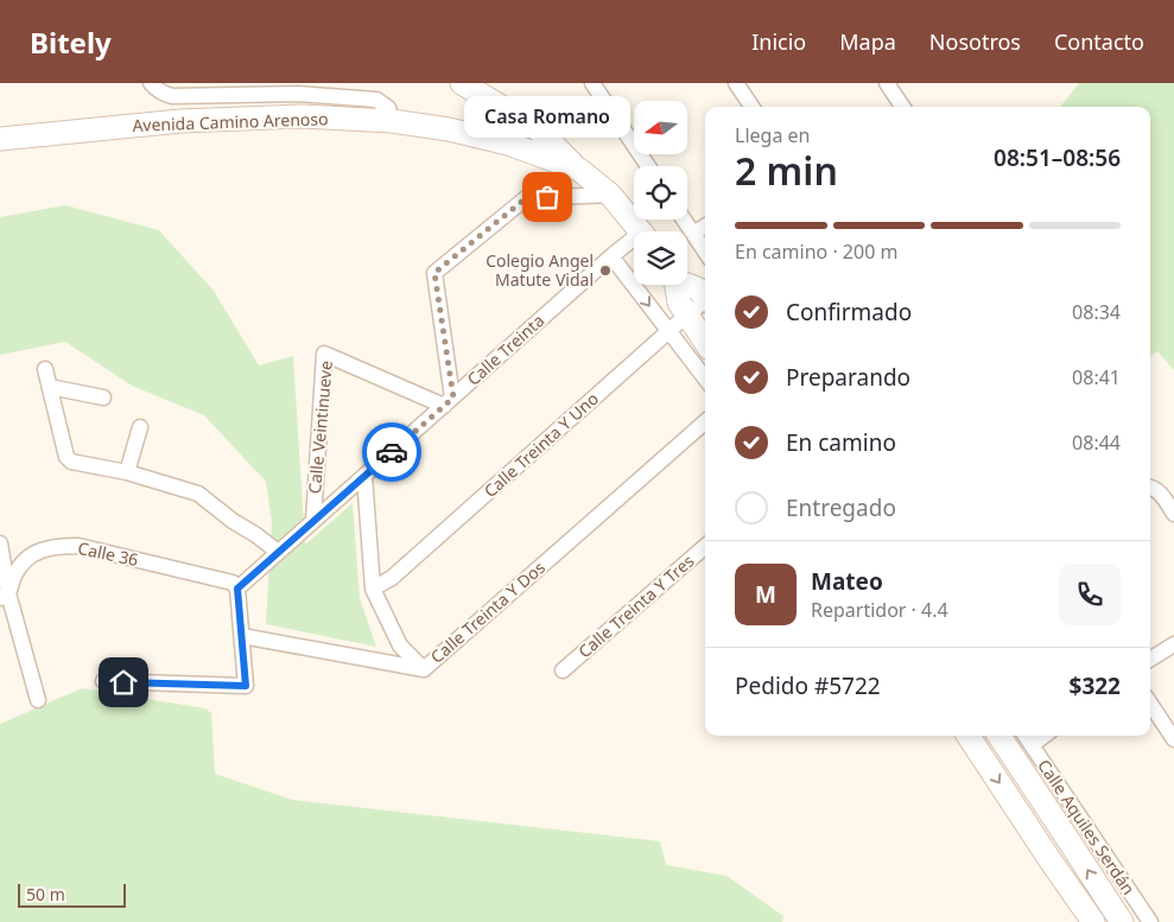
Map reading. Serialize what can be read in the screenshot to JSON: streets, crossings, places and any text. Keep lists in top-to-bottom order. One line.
{"streets":{"main road":["Avenida Camino Arenoso"],"street":["Calle Treinta","Calle Veintinueve","Calle Treinta Y Uno","Calle 36","Calle Treinta Y Tres","Calle Treinta Y Dos","Calle Aquiles Serdán"]},"crossings":[["Calle Treinta","Calle Veintinueve"],["Calle Treinta","Calle 36"],["Calle Treinta","Calle Treinta Y Dos"],["Calle Treinta Y Uno","Calle Treinta Y Dos"]],"places":["Casa Romano","Colegio Angel Matute Vidal"],"scale_bar":"50 m","north":"left","page":{"header":"Bitely","nav":["Inicio","Mapa","Nosotros","Contacto"],"bubble":"Casa Romano","heading":["2 min","Llega en","08:51–08:56"],"panel":["Mateo","Repartidor · 4.4","Pedido #5722","$322"],"bar":"En camino · 200 m","list":[["Confirmado","08:34"],["Preparando","08:41"],["En camino","08:44"],"Entregado"],"round":"M","scale":"50 m"}}
